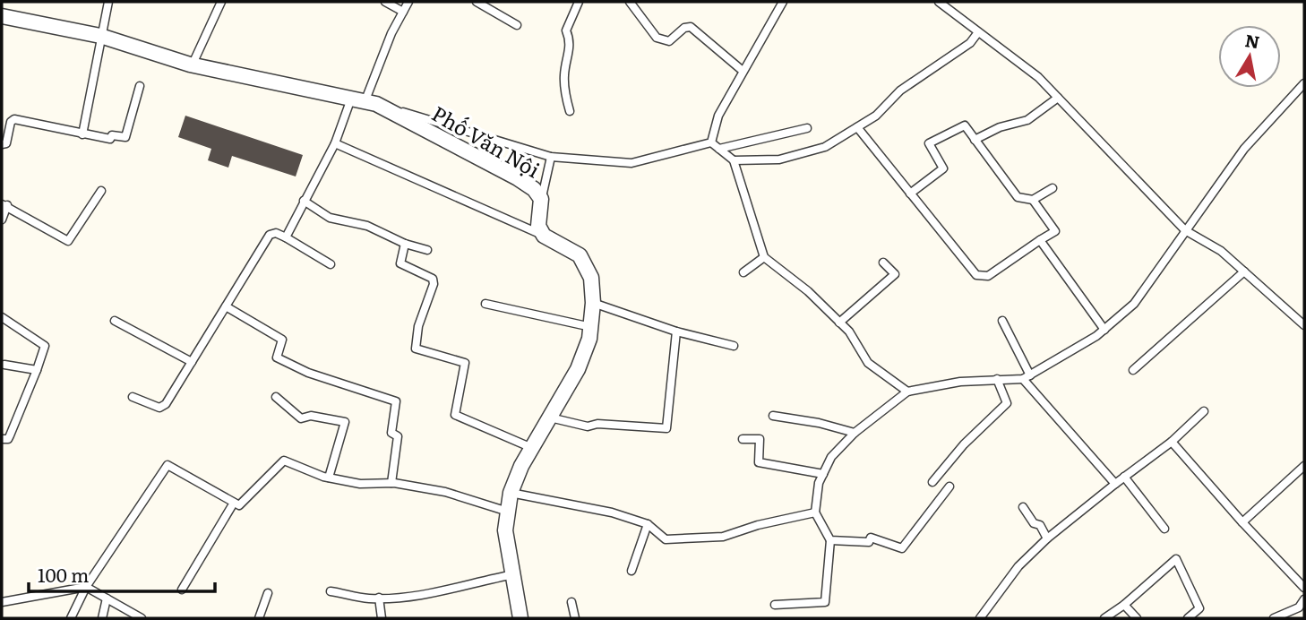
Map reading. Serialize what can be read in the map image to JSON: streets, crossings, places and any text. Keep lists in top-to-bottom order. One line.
{"streets":{"street":["Phố Văn Nội"]},"scale_bar":"100 m","north":"top"}
